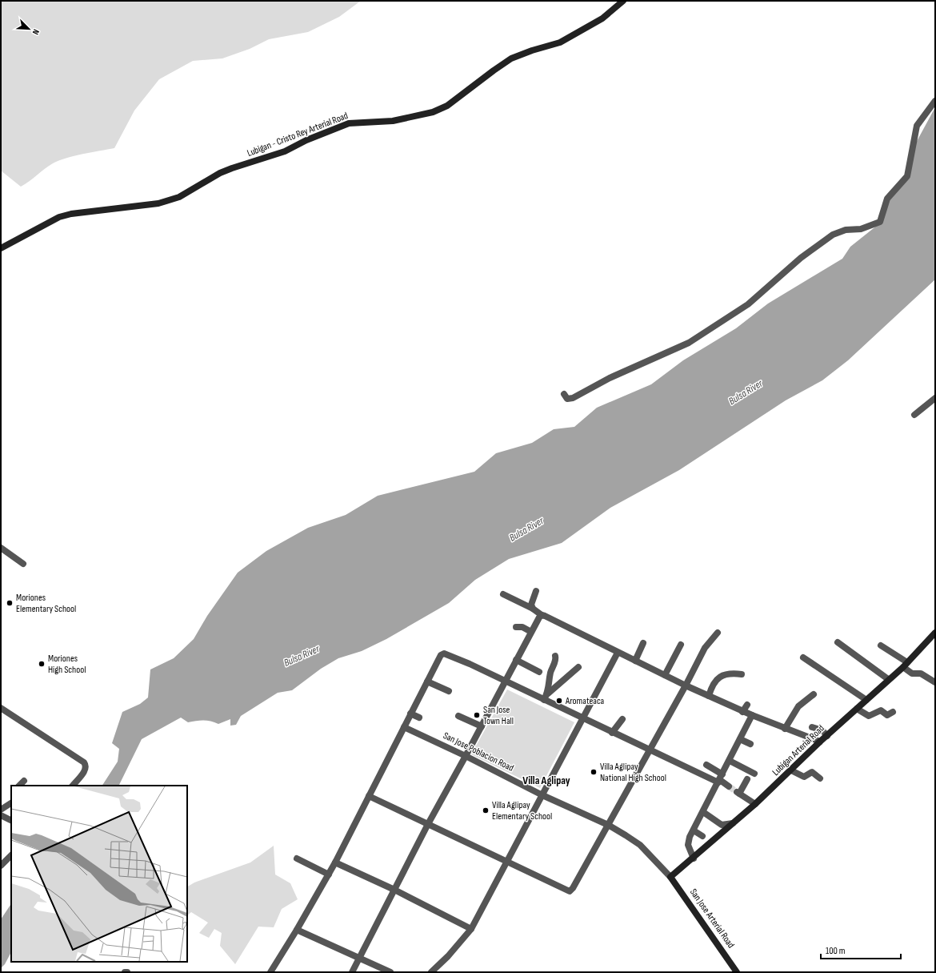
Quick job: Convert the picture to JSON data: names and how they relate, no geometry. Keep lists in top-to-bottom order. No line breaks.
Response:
{"streets":{"main road":["Lubigan - Cristo Rey Arterial Road","Lubigan Arterial Road","San Jose Arterial Road"],"street":["San Jose Poblacion Road"]},"crossings":[["Lubigan Arterial Road","San Jose Poblacion Road"],["Lubigan Arterial Road","San Jose Arterial Road"],["San Jose Poblacion Road","San Jose Arterial Road"]],"districts":["Villa Aglipay"],"water":["Bulsa River"],"places":["Moriones Elementary School","Moriones High School","Aromateaca","San Jose Town Hall","Villa Aglipay National High School","Villa Aglipay Elementary School"],"scale_bar":"100 m","north":"bottom right"}
